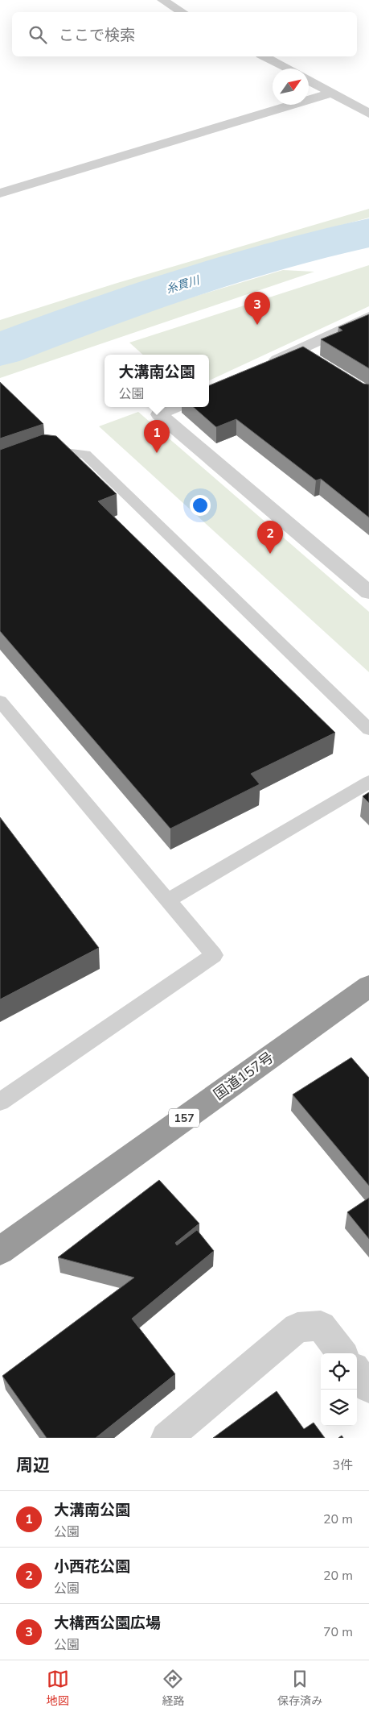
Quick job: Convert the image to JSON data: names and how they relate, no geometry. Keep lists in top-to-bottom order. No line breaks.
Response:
{"streets":{"highway":["国道157号","157"]},"water":["糸貫川"],"north":"top right","page":{"search":"ここで検索","pins":["3","1","2"],"popup":["大溝南公園","公園"],"heading":["周辺","3件"],"list":[{"mark":"1","name":"大溝南公園","note":"公園","value":"20 m"},{"mark":"2","name":"小西花公園","note":"公園","value":"20 m"},{"mark":"3","name":"大構西公園広場","note":"公園","value":"70 m"}],"nav":["地図","経路","保存済み"]}}
